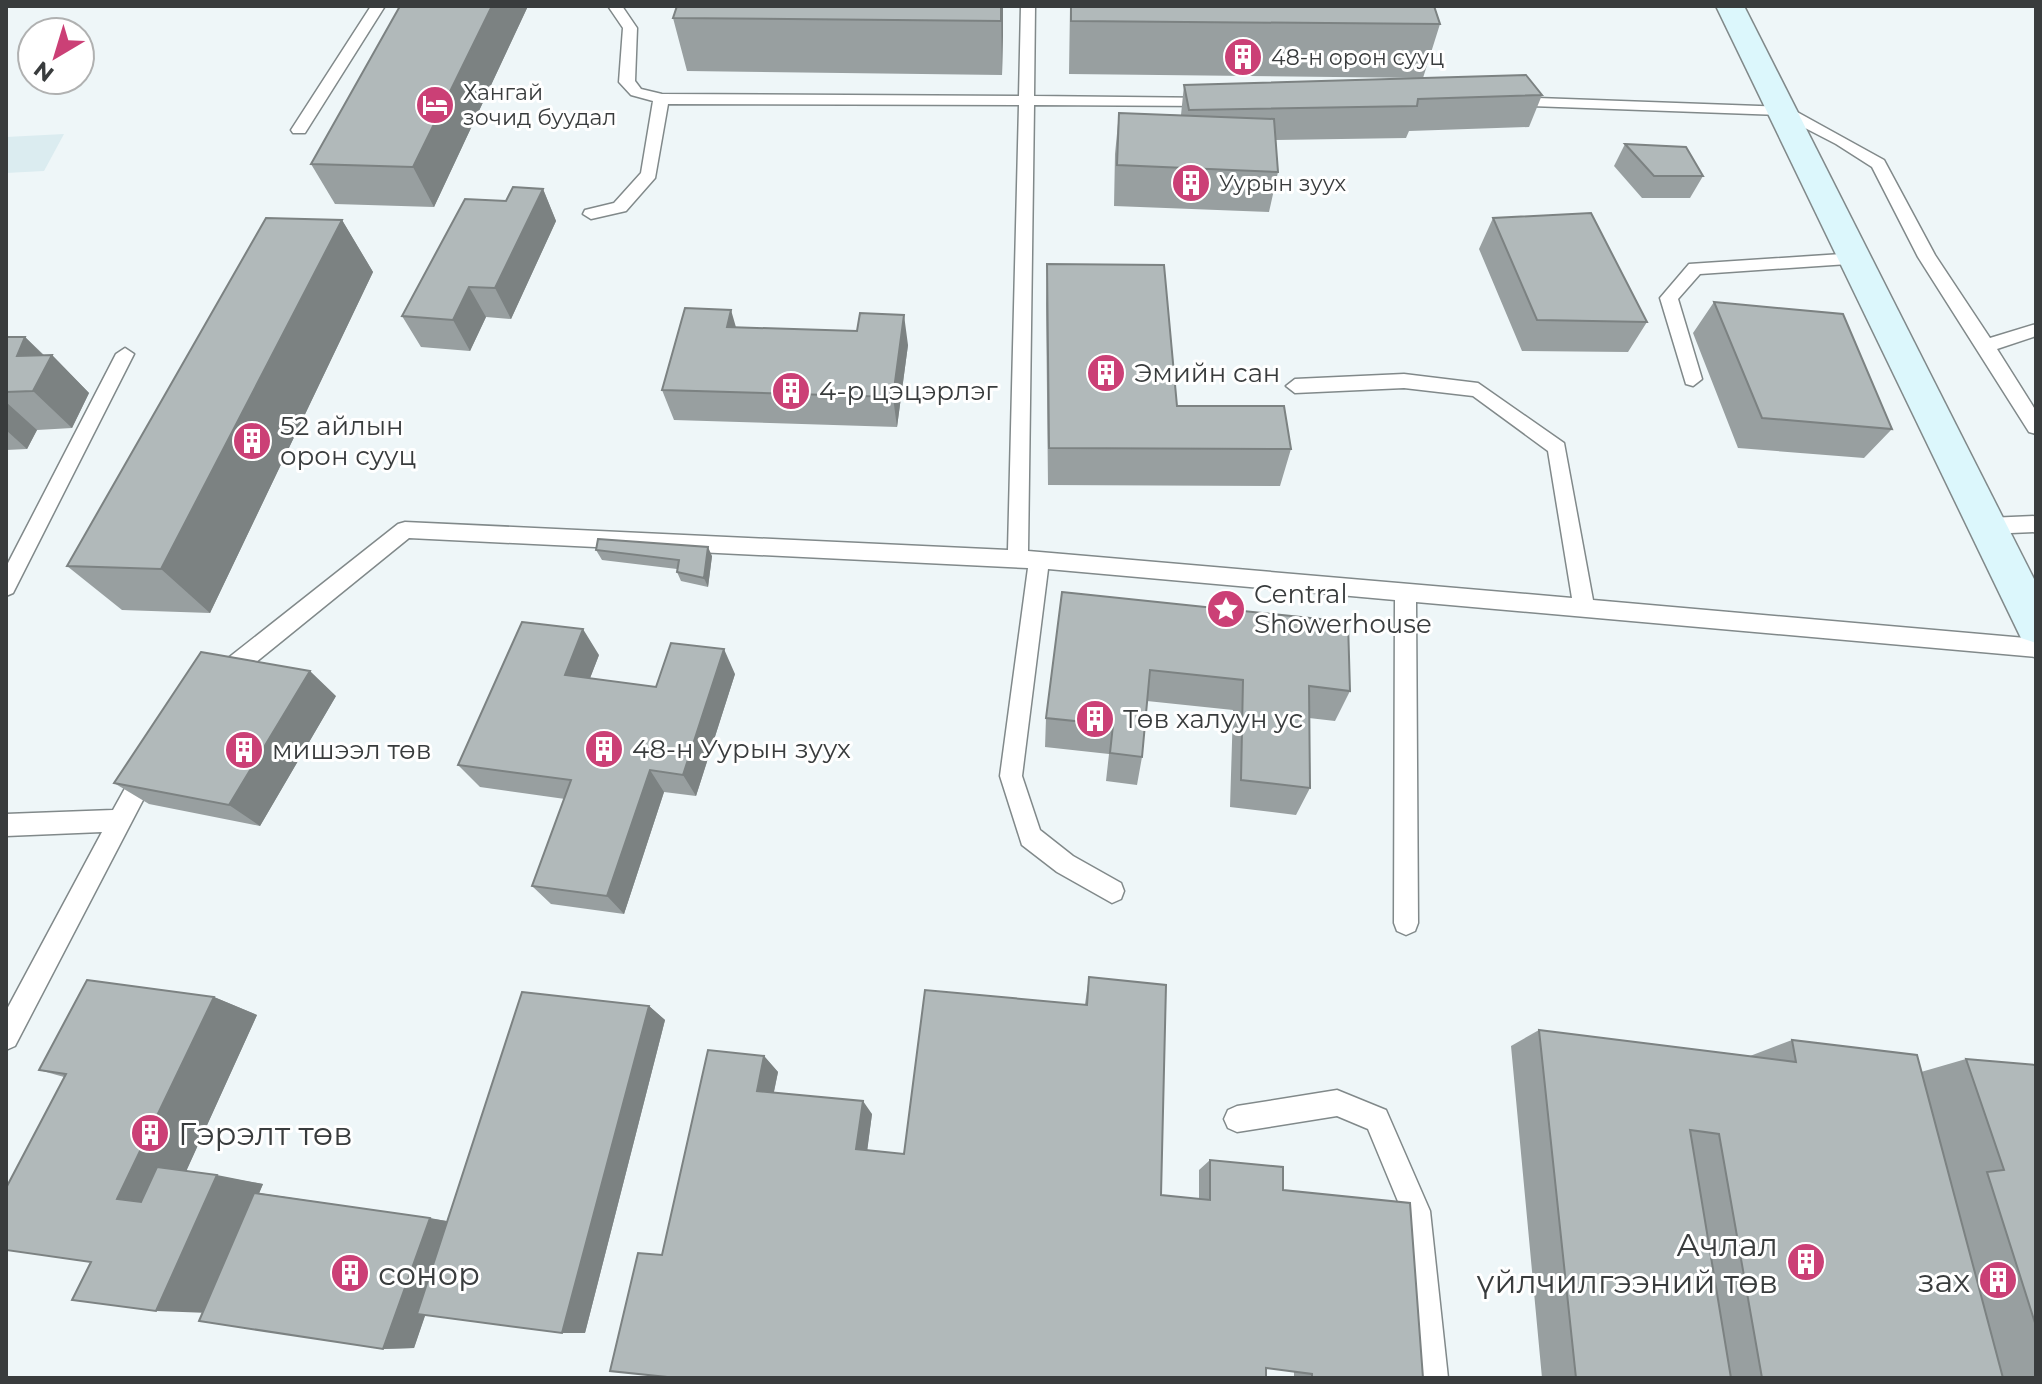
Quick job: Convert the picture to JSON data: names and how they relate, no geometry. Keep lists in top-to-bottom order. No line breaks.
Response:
{"places":{"building":["48-н орон сууц","Уурын зуух","Эмийн сан","4-р цэцэрлэг","52 айлын орон сууц","Төв халуун ус","48-н Уурын зуух","мишээл төв","Гэрэлт төв","Ачлал үйлчилгээний төв","сонор","зах"],"hotel":["Хангай зочид буудал"],"place":["Central Showerhouse"]},"north":"bottom left"}
